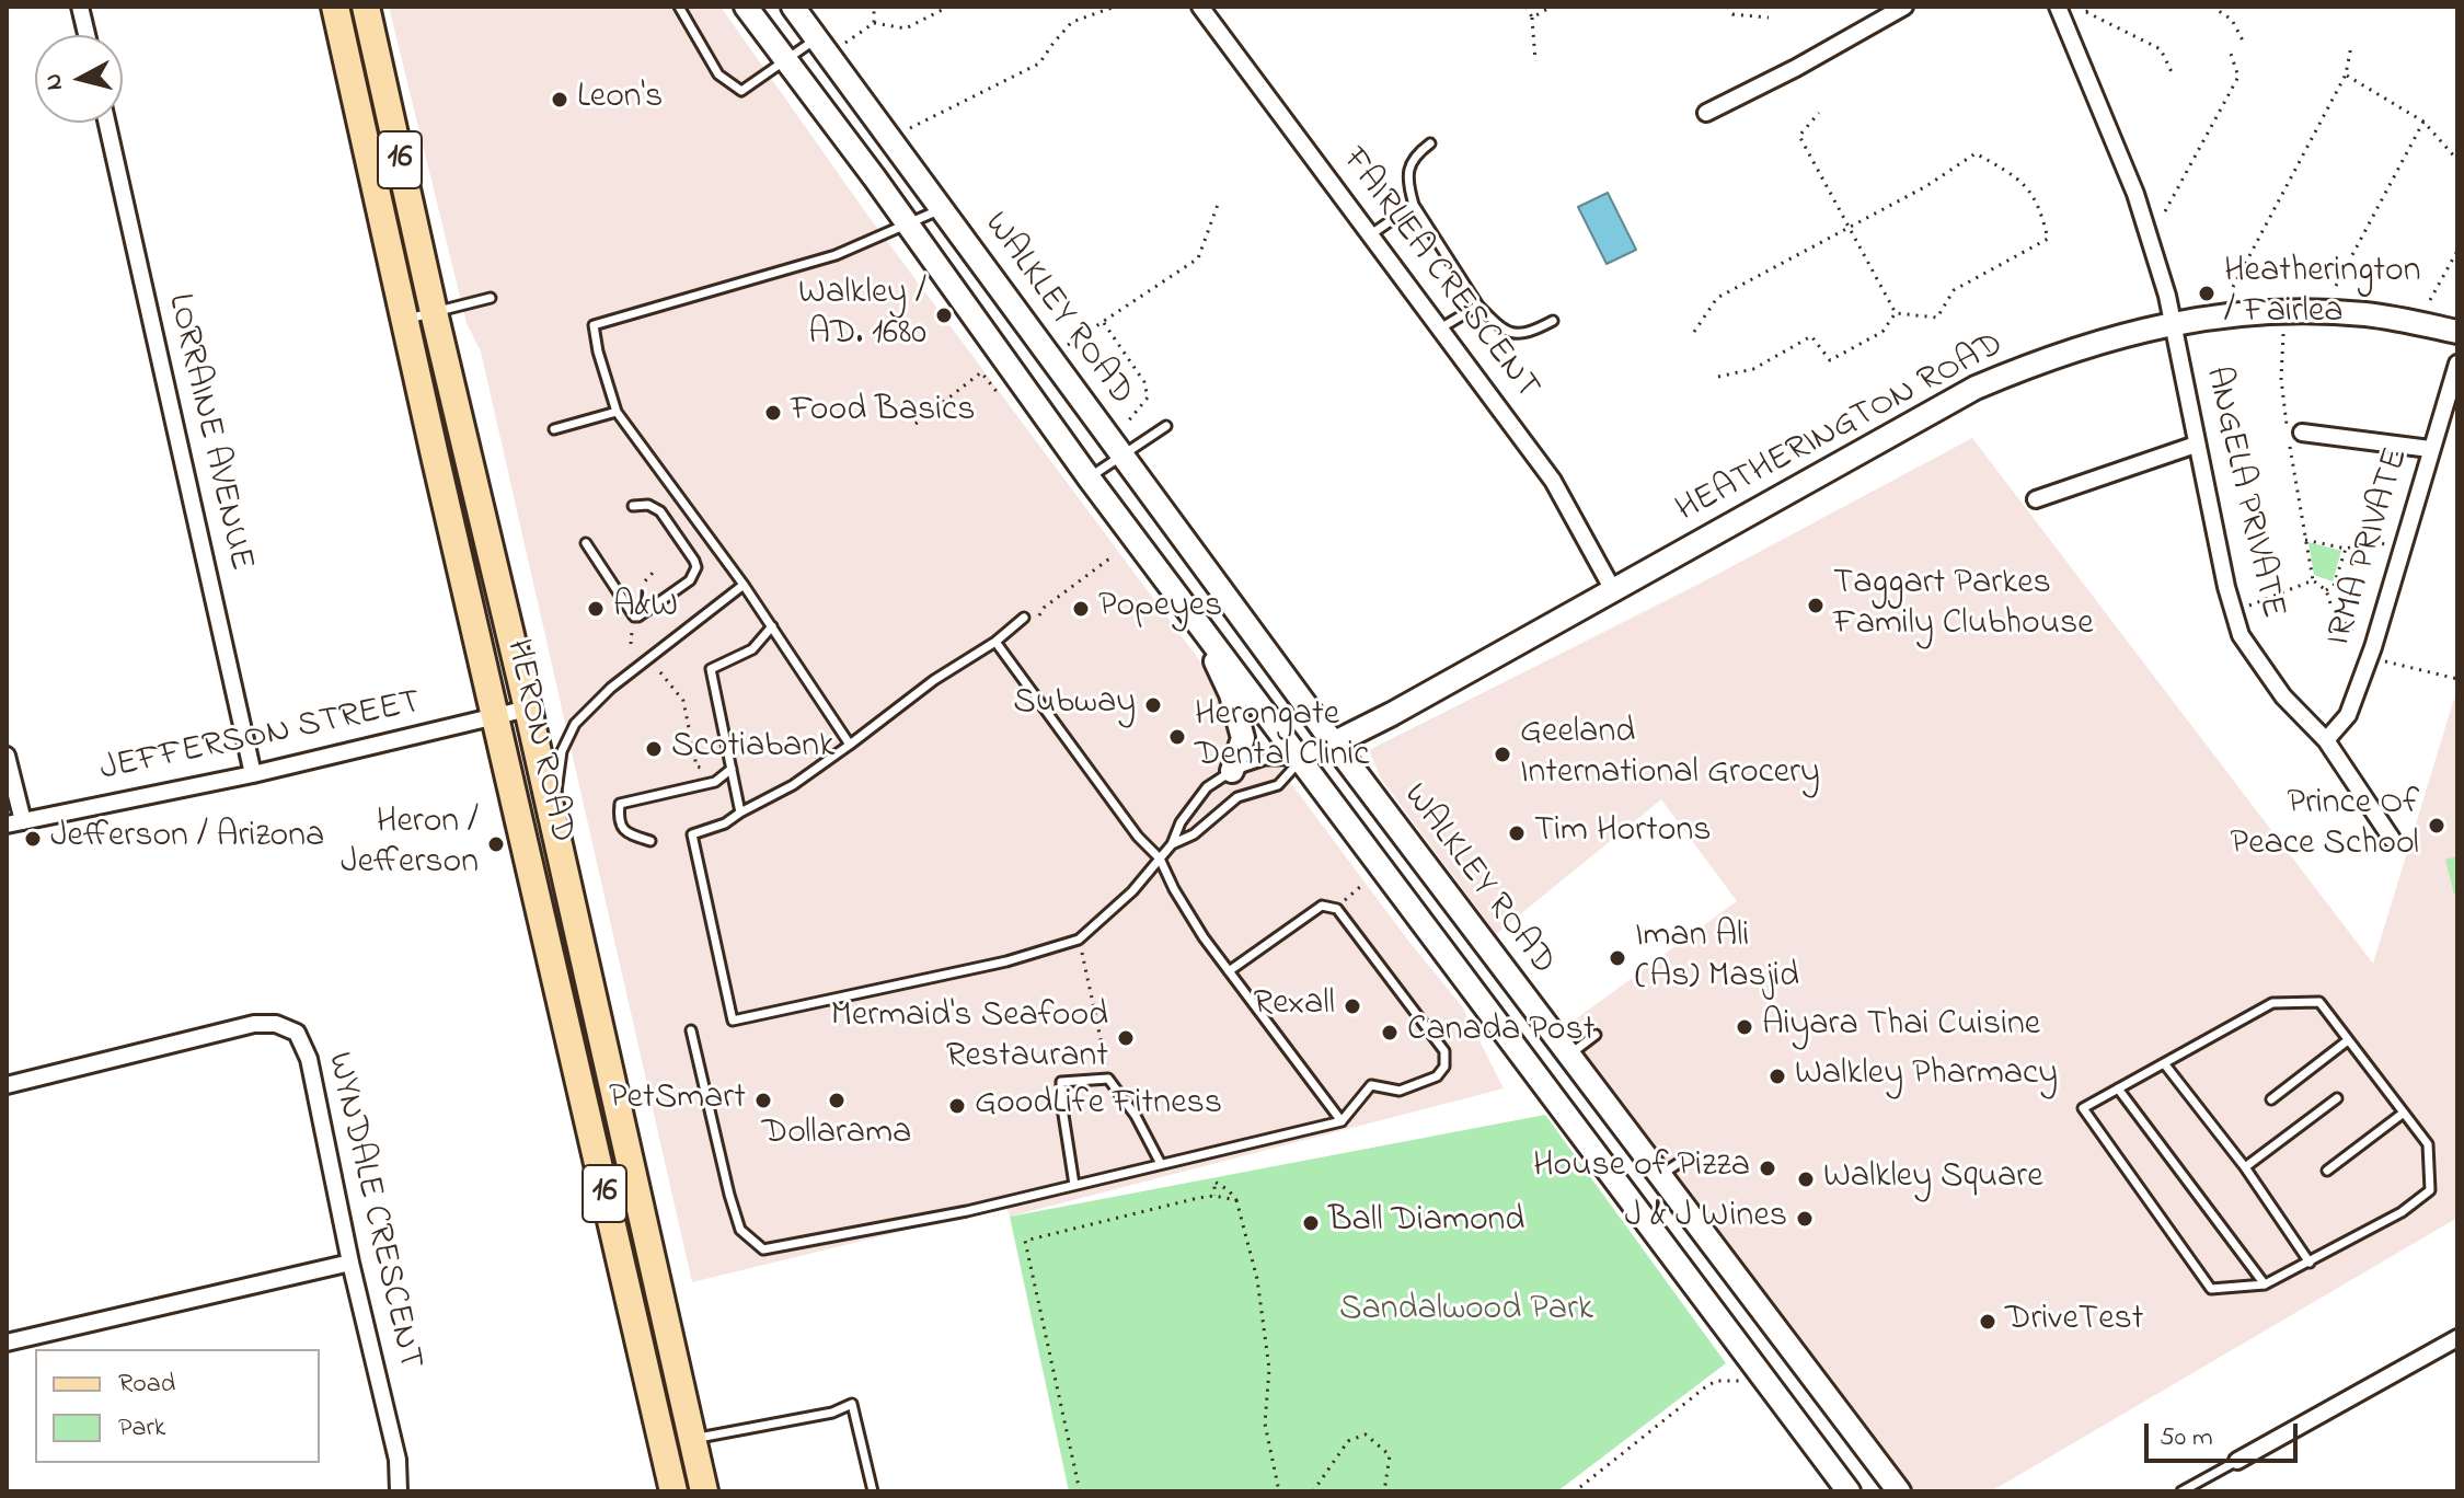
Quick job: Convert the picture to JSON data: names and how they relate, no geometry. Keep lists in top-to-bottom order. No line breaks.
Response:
{"streets":{"main road":["16","WALKLEY ROAD","HEATHERINGTON ROAD","HERON ROAD"],"street":["FAIRLEA CRESCENT","LORRAINE AVENUE","ANGELA PRIVATE","IRMA PRIVATE","JEFFERSON STREET","WYNDALE CRESCENT"]},"crossings":[["FAIRLEA CRESCENT","HEATHERINGTON ROAD"],["WALKLEY ROAD","HEATHERINGTON ROAD"],["HEATHERINGTON ROAD","ANGELA PRIVATE"],["LORRAINE AVENUE","JEFFERSON STREET"],["ANGELA PRIVATE","IRMA PRIVATE"],["JEFFERSON STREET","HERON ROAD"]],"parks":["Sandalwood Park"],"places":["Leon's","Heatherington / Fairlea","Walkley / AD. 1680","Food Basics","Taggart Parkes Family Clubhouse","A&W","Popeyes","Subway","Herongate Dental Clinic","Scotiabank","Geeland International Grocery","Prince Of Peace School","Tim Hortons","Jefferson / Arizona","Heron / Jefferson","Iman Ali (As) Masjid","Rexall","Aiyara Thai Cuisine","Canada Post","Mermaid's Seafood Restaurant","Walkley Pharmacy","PetSmart","Dollarama","GoodLife Fitness","House of Pizza","Walkley Square","J & J Wines","Ball Diamond","DriveTest"],"legend":["Road","Park"],"scale_bar":"50 m","north":"left"}
